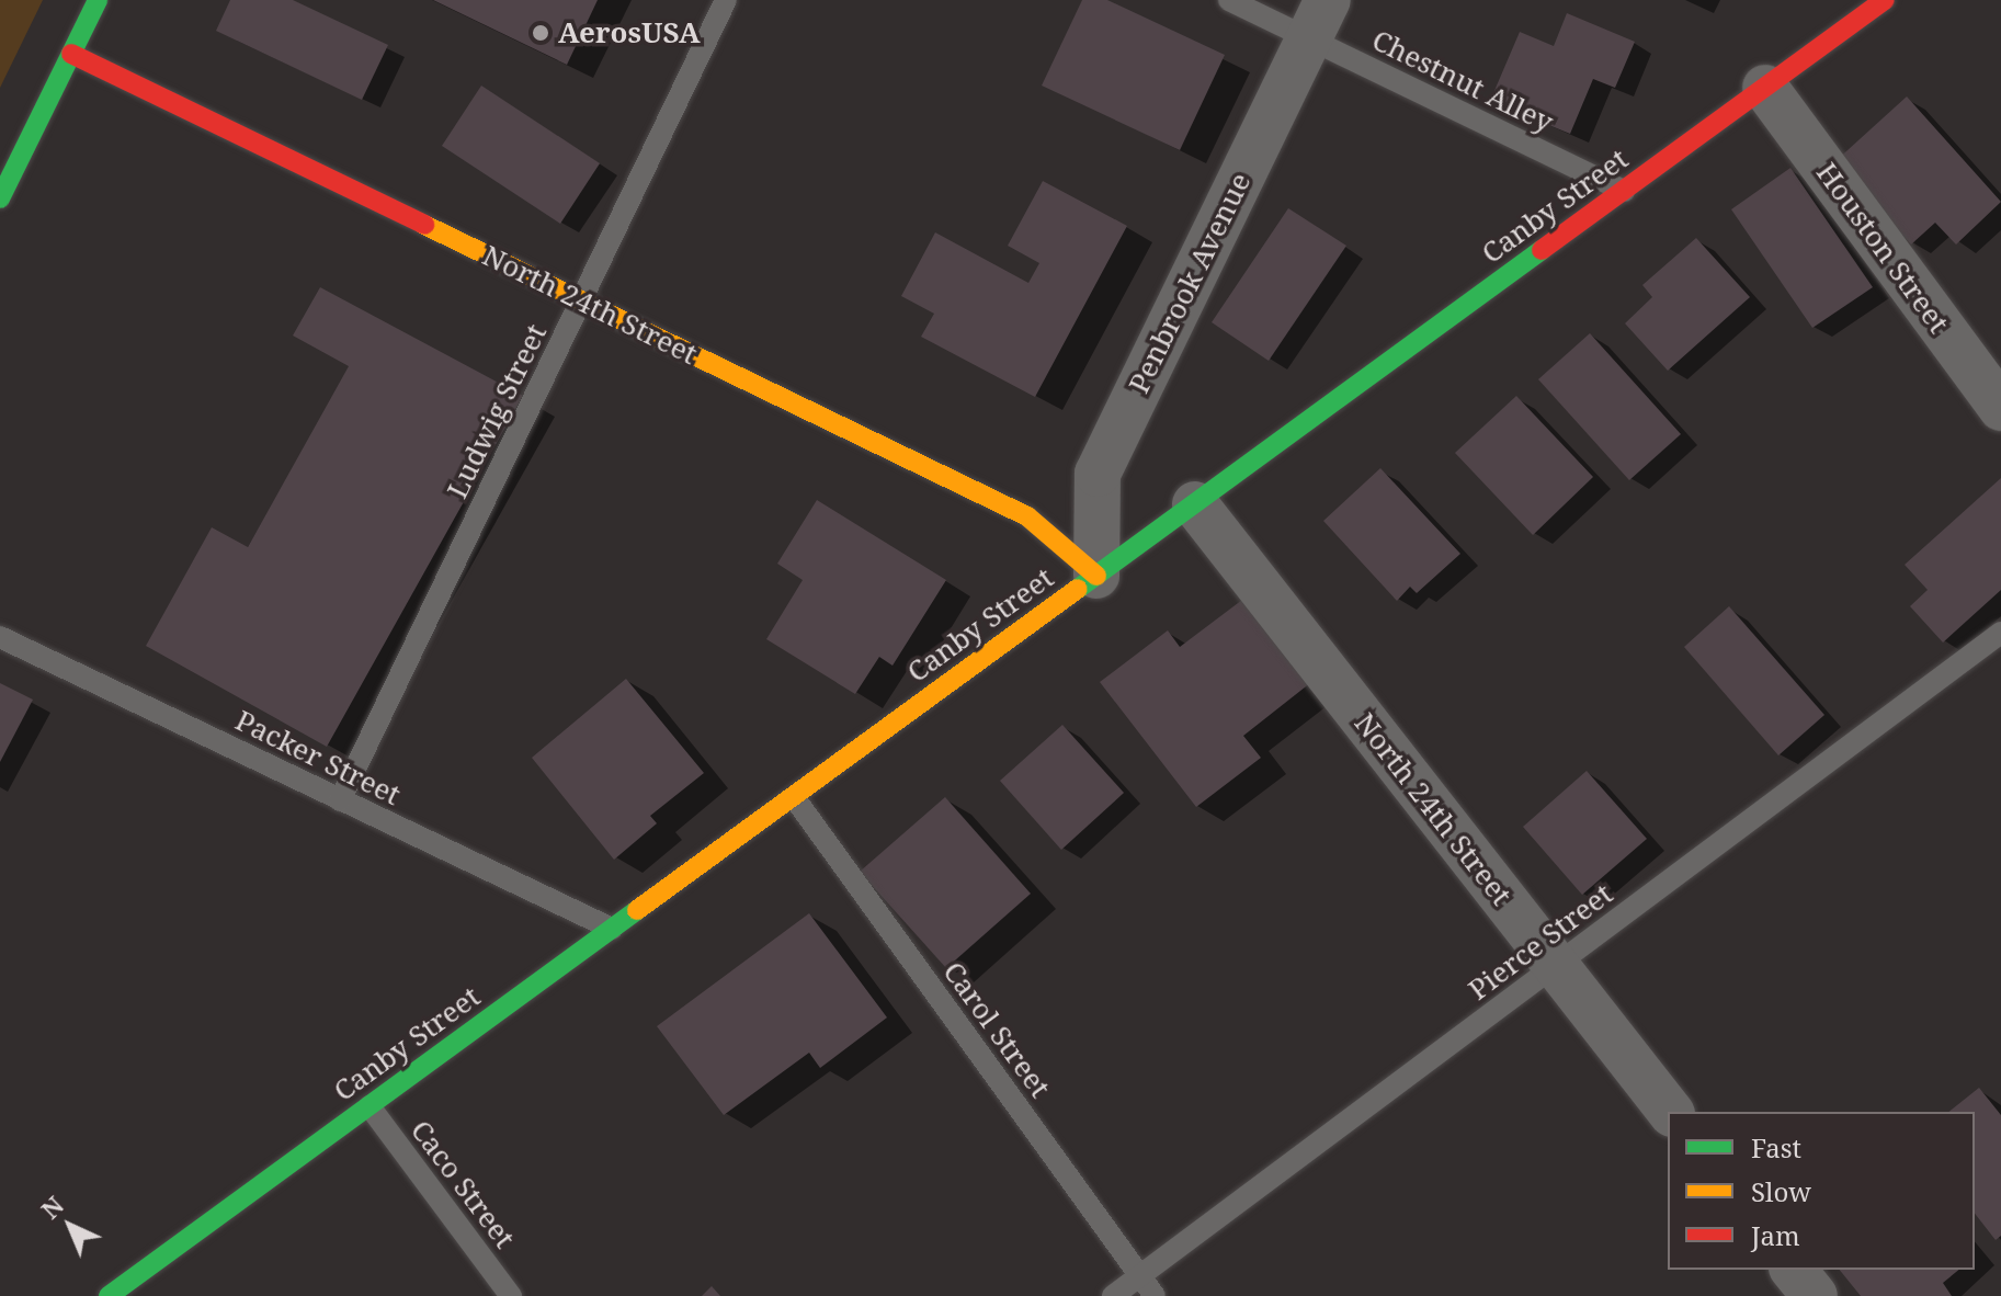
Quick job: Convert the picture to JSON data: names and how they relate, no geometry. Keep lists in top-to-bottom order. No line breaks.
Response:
{"streets":{"main road":["Canby Street","North 24th Street"],"street":["Houston Street","Penbrook Avenue"],"lane":["Chestnut Alley","Ludwig Street","Packer Street","Pierce Street","Carol Street","Caco Street"]},"crossings":[["Chestnut Alley","Canby Street"],["Chestnut Alley","Penbrook Avenue"],["Canby Street","Houston Street"],["Canby Street","Penbrook Avenue"],["Canby Street","North 24th Street"],["Canby Street","Packer Street"],["Canby Street","Carol Street"],["Canby Street","Caco Street"],["Penbrook Avenue","North 24th Street"],["North 24th Street","Ludwig Street"],["North 24th Street","Pierce Street"],["Ludwig Street","Packer Street"],["Pierce Street","Carol Street"]],"places":["AerosUSA"],"legend":["Fast","Slow","Jam"],"north":"top left"}
